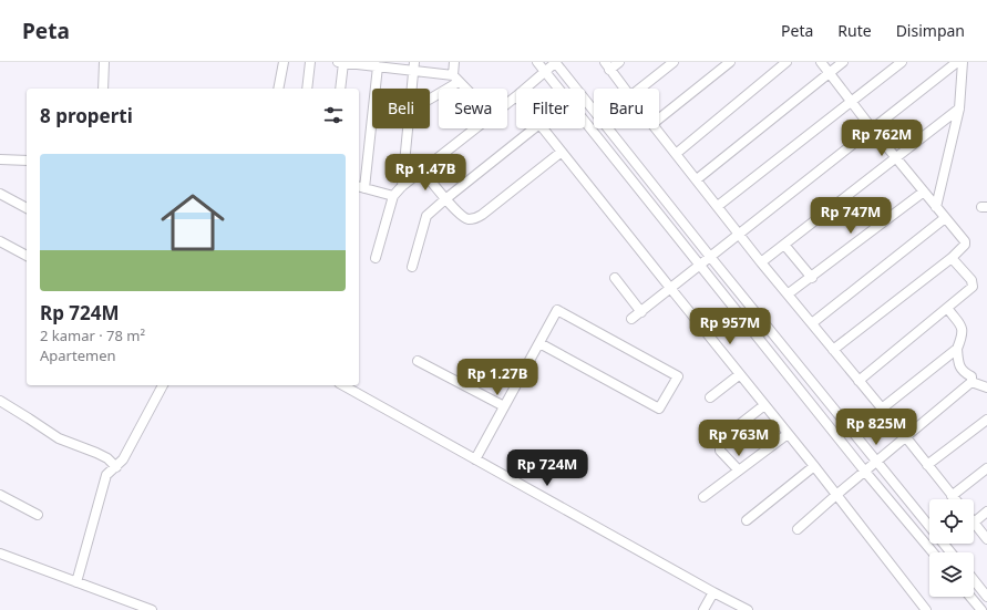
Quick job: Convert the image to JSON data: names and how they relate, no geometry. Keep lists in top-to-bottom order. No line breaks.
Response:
{"page":{"header":"Peta","nav":["Peta","Rute","Disimpan"],"chip":["Beli","Sewa","Filter","Baru"],"heading":"8 properti","price":["Rp 762M","Rp 1.47B","Rp 747M","Rp 957M","Rp 1.27B","Rp 825M","Rp 763M","Rp 724M"],"list":[{"name":"Rp 724M","note":"2 kamar · 78 m² · Apartemen"}]}}
